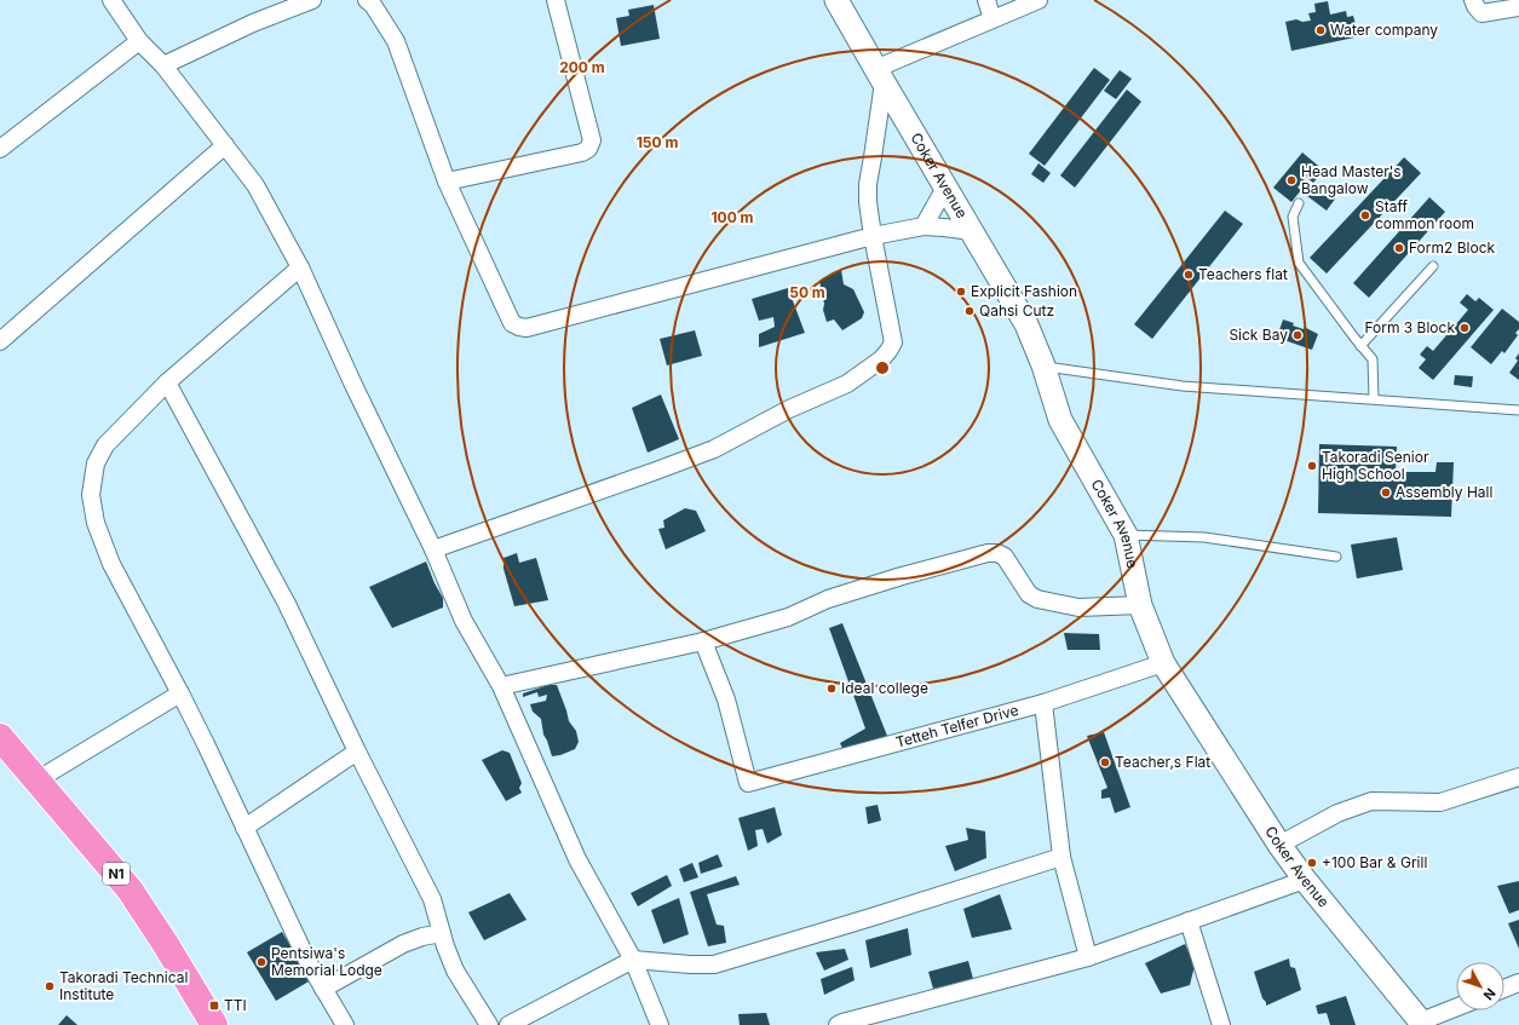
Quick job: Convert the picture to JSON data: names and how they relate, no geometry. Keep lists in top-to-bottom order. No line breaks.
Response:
{"streets":{"highway":["N1"],"street":["Coker Avenue","Tetteh Telfer Drive"]},"crossings":[["Coker Avenue","Tetteh Telfer Drive"]],"places":{"other":["Water company","Head Master's Bangalow","Staff common room","Form2 Block","Teachers flat","Explicit Fashion","Qahsi Cutz","Form 3 Block","Sick Bay","Takoradi Senior High School","Assembly Hall","Ideal college","Teacher,s Flat","+100 Bar & Grill","Pentsiwa's Memorial Lodge","Takoradi Technical Institute"],"transit":["TTI"]},"north":"bottom right","rings":["200 m","150 m","100 m","50 m"]}
